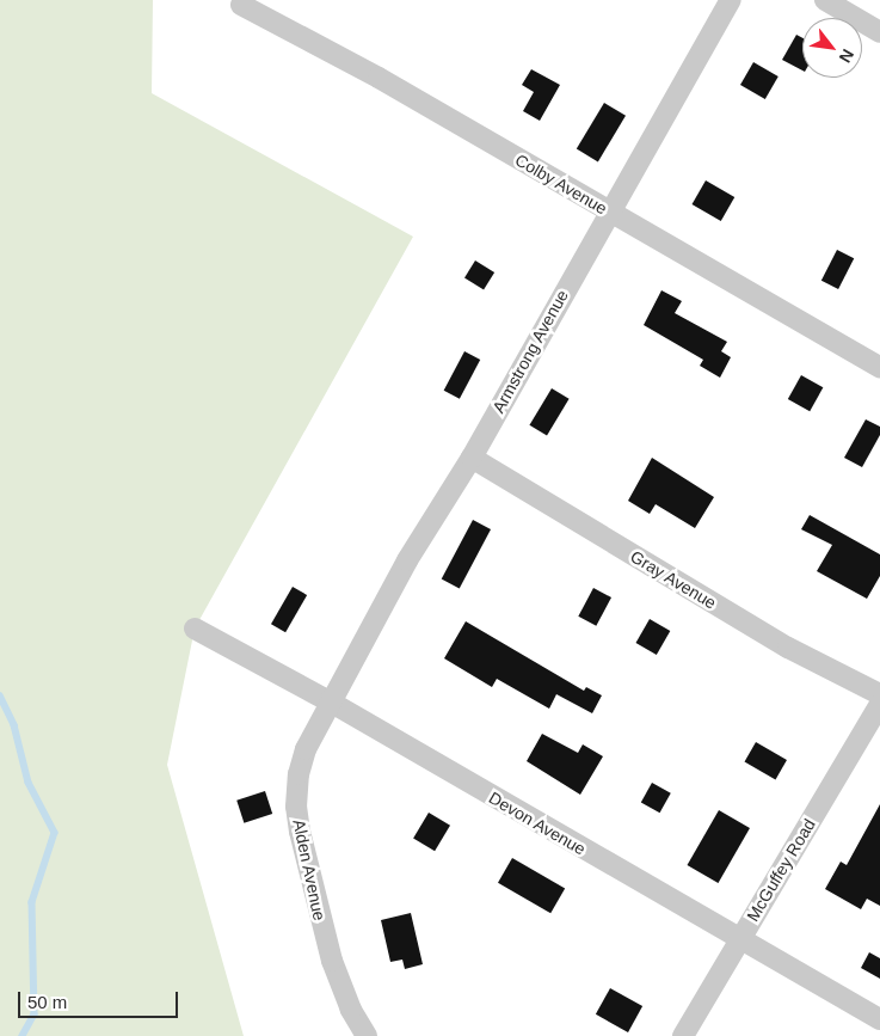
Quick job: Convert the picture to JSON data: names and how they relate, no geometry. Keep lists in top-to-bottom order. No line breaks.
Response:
{"streets":{"street":["Colby Avenue","Armstrong Avenue","Gray Avenue","Devon Avenue","Alden Avenue","McGuffey Road"]},"crossings":[["Colby Avenue","Armstrong Avenue"],["Armstrong Avenue","Gray Avenue"],["Armstrong Avenue","Devon Avenue"],["Armstrong Avenue","Alden Avenue"],["Devon Avenue","Alden Avenue"],["Devon Avenue","McGuffey Road"]],"scale_bar":"50 m","north":"bottom right"}
